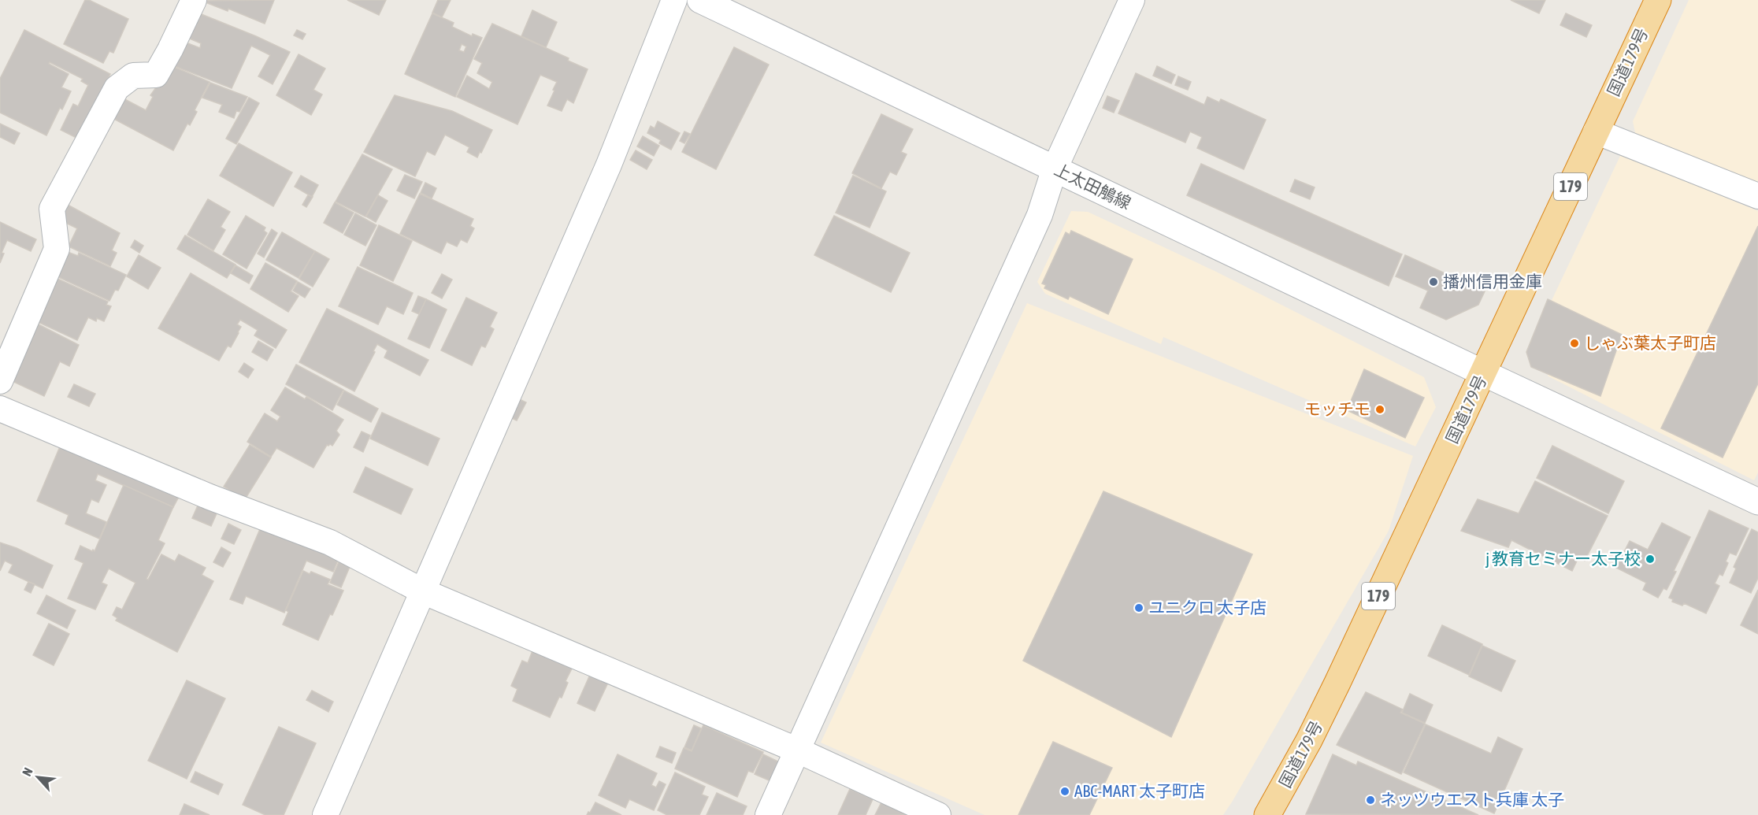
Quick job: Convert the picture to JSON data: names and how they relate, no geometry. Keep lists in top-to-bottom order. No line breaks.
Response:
{"streets":{"highway":["国道179号","179"],"main road":["上太田鵤線"]},"crossings":[["国道179号","上太田鵤線"]],"places":["播州信用金庫","しゃぶ葉太子町店","モッチモ","j 教育セミナー太子校","ユニクロ 太子店","ABC-MART 太子町店","ネッツウエスト兵庫 太子"],"north":"top left"}
